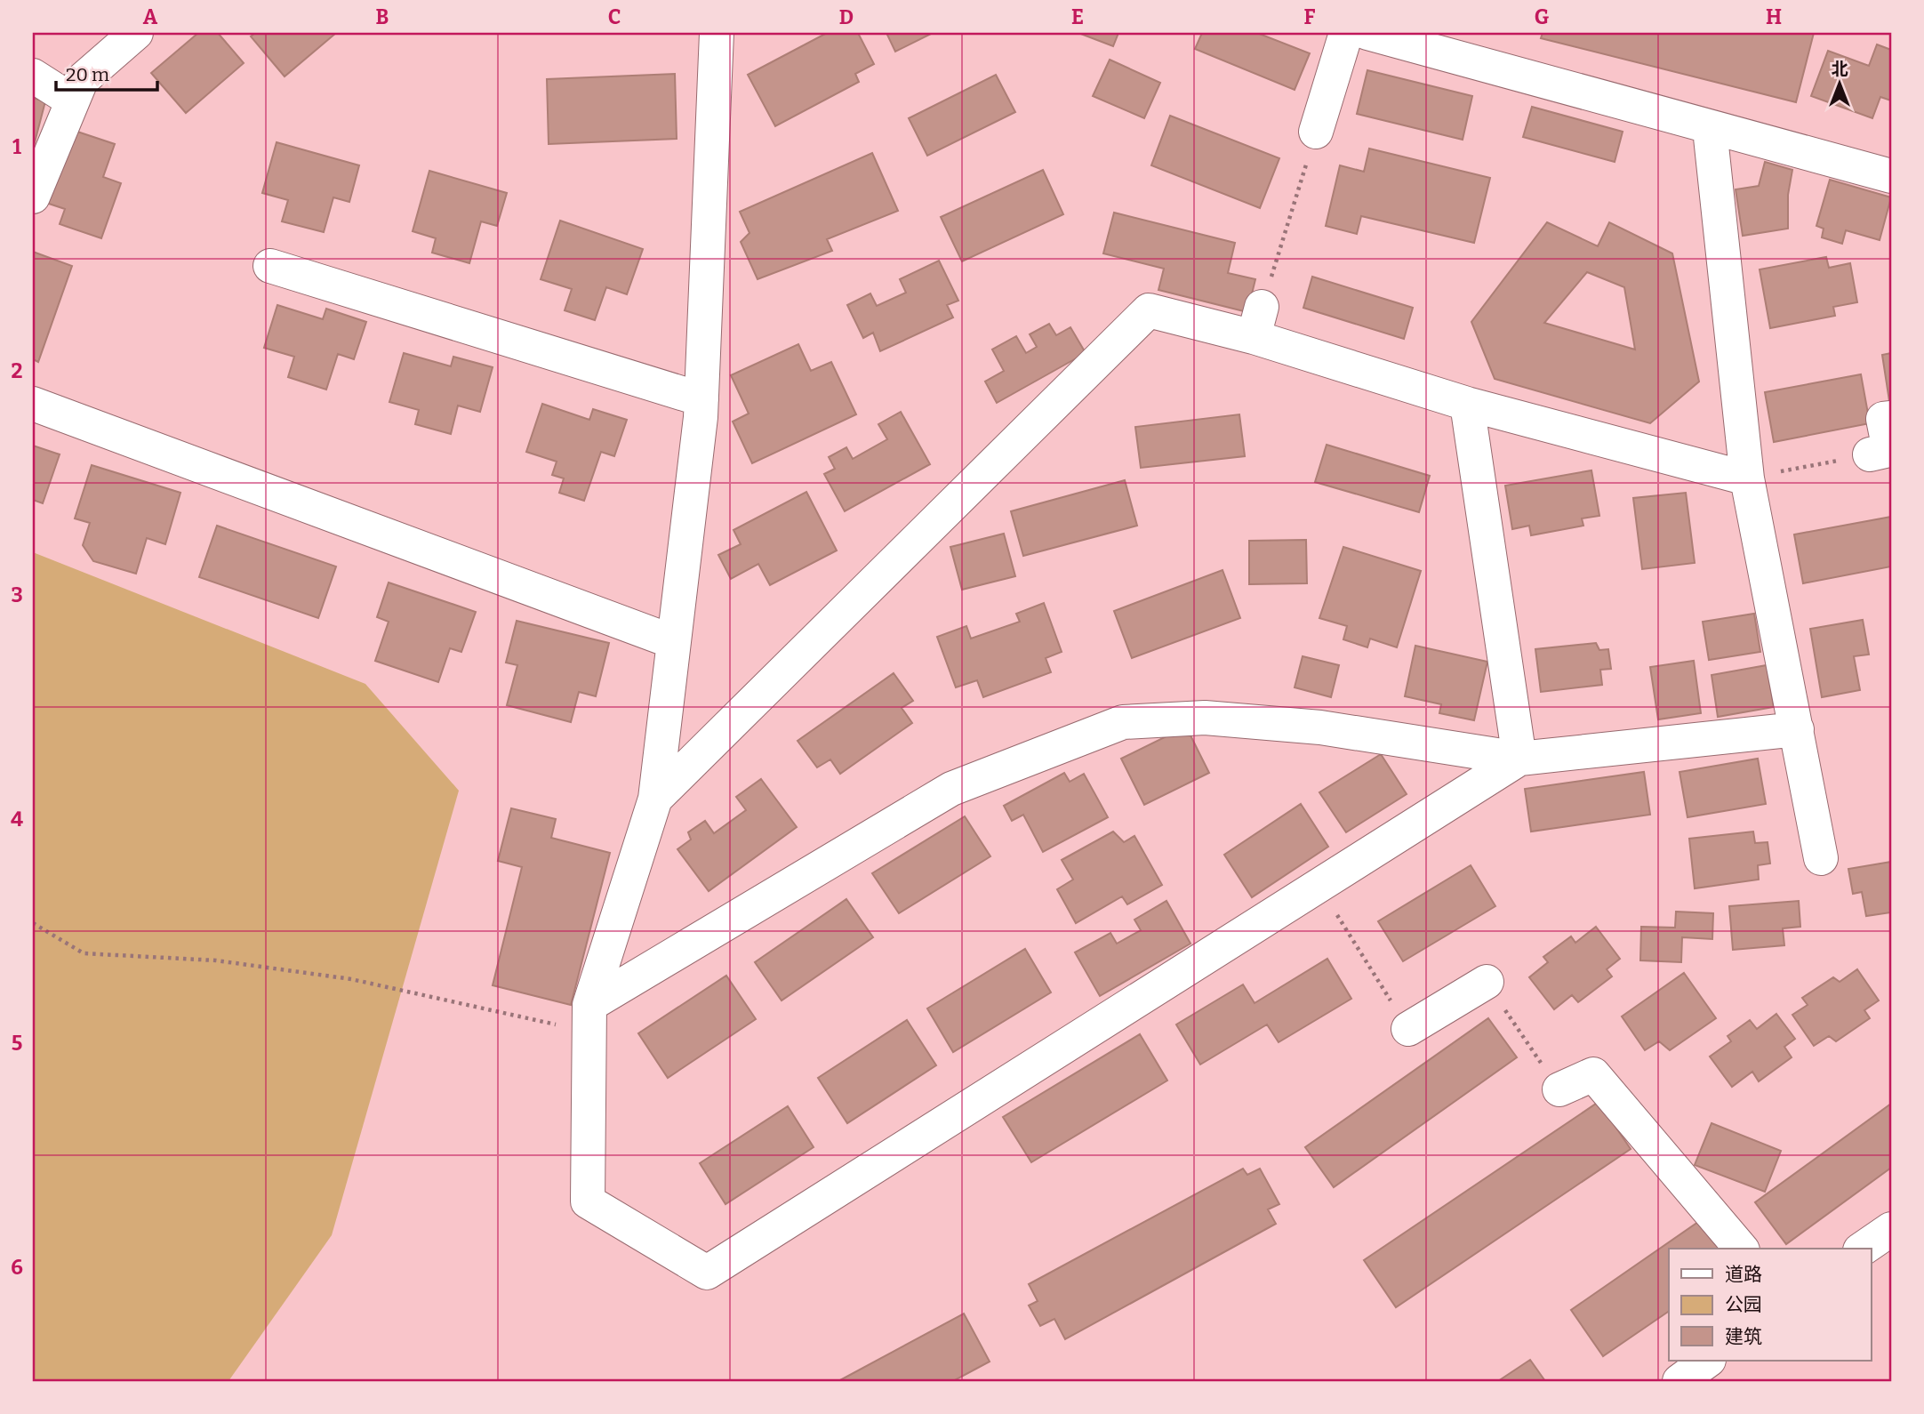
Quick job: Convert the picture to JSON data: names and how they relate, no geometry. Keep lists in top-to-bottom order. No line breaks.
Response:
{"legend":["道路","公园","建筑"],"scale_bar":"20 m","north":"top","grid":{"columns":["A","B","C","D","E","F","G","H"],"rows":["1","2","3","4","5","6"]}}
